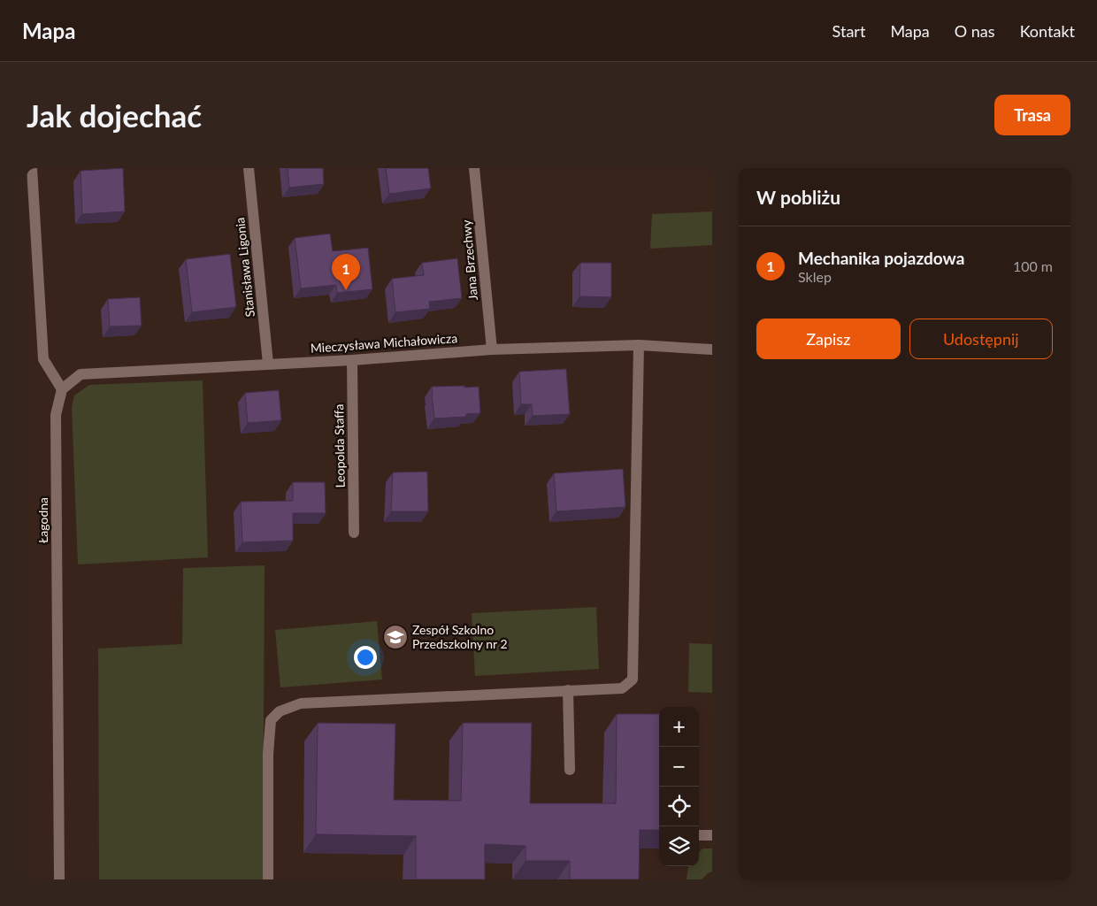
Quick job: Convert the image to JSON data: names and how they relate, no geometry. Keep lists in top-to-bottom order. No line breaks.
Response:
{"streets":{"street":["Jana Brzechwy","Stanisława Ligonia","Mieczysława Michałowicza","Leopolda Staffa","Łagodna"]},"crossings":[["Jana Brzechwy","Mieczysława Michałowicza"],["Stanisława Ligonia","Mieczysława Michałowicza"],["Mieczysława Michałowicza","Leopolda Staffa"],["Mieczysława Michałowicza","Łagodna"]],"places":{"school or university":["Zespół Szkolno Przedszkolny nr 2"]},"page":{"header":"Mapa","nav":["Start","Mapa","O nas","Kontakt"],"buttons":["Trasa",["Zapisz","Udostępnij"]],"title":"Jak dojechać","heading":"W pobliżu","list":[{"mark":"1","name":"Mechanika pojazdowa","note":"Sklep","value":"100 m"}],"pins":"1","map_buttons":["+","−"]}}
